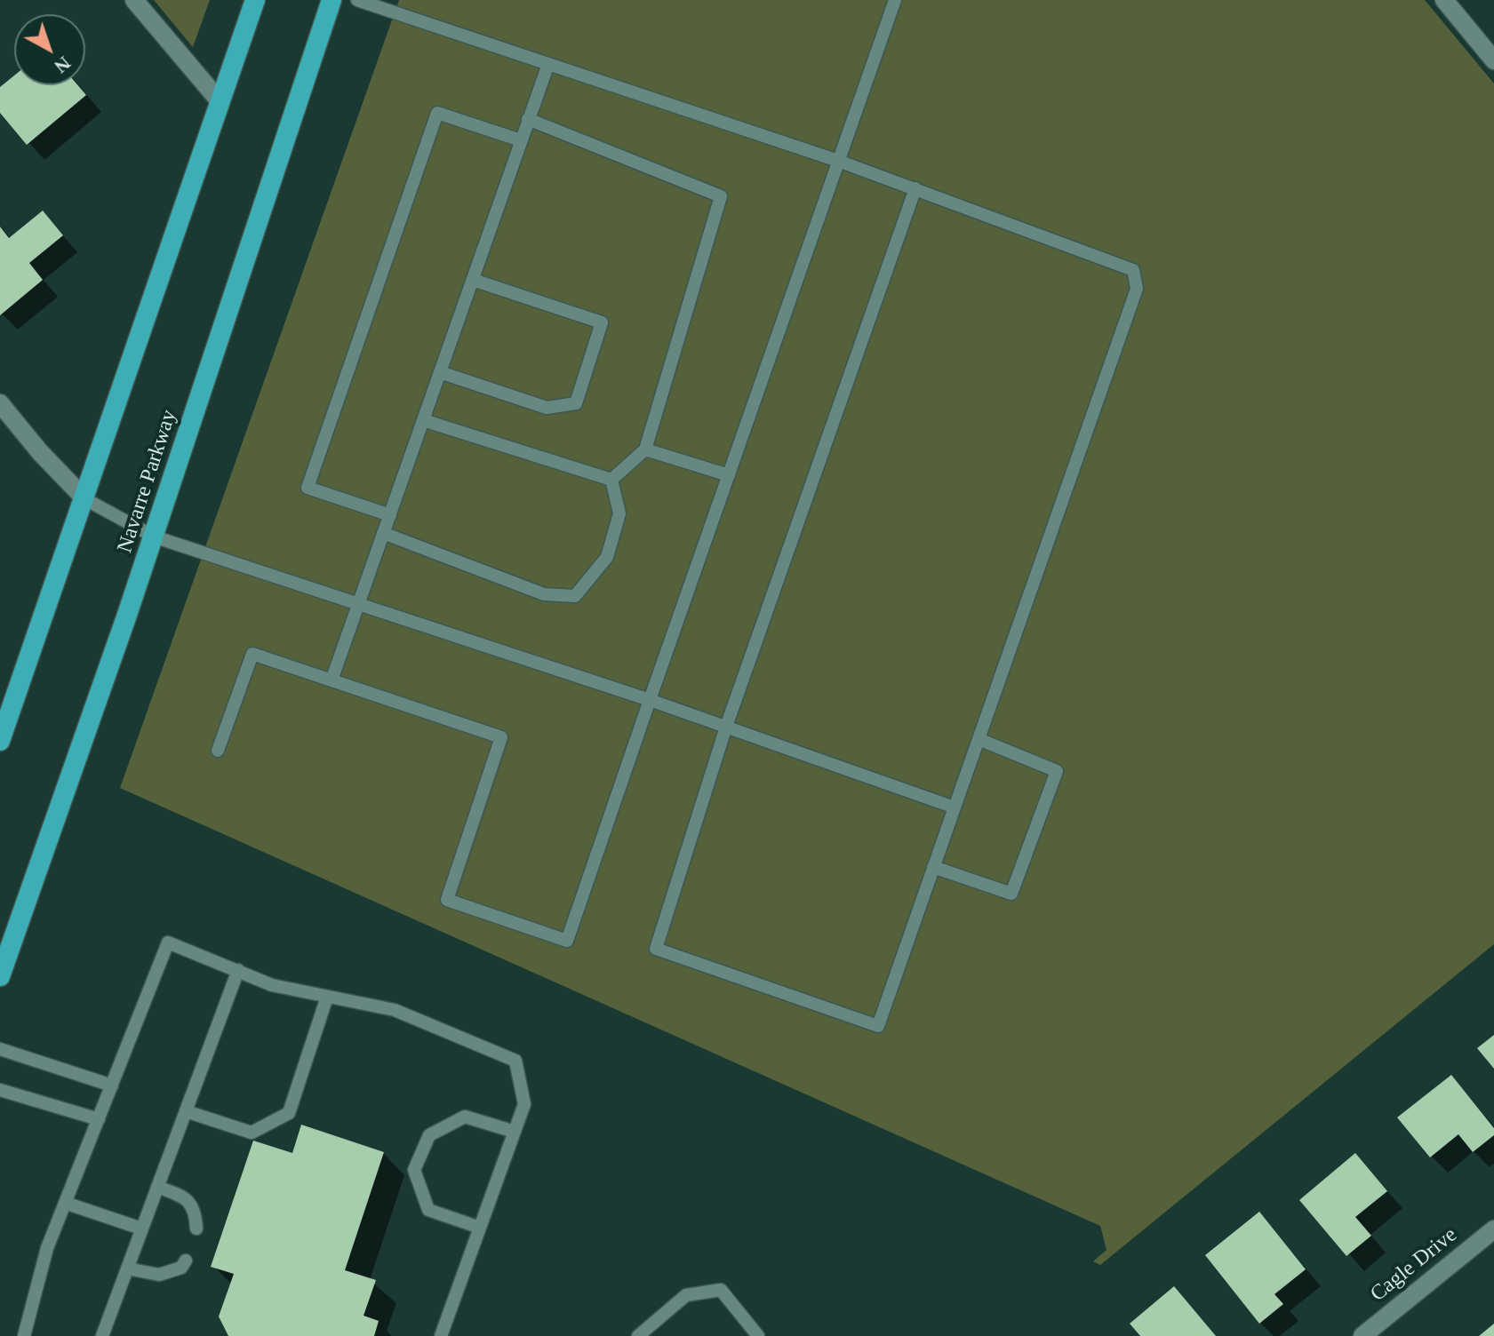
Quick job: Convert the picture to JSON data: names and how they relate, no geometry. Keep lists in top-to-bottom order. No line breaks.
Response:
{"streets":{"highway":["Navarre Parkway"],"street":["Cagle Drive"]},"north":"bottom right"}
